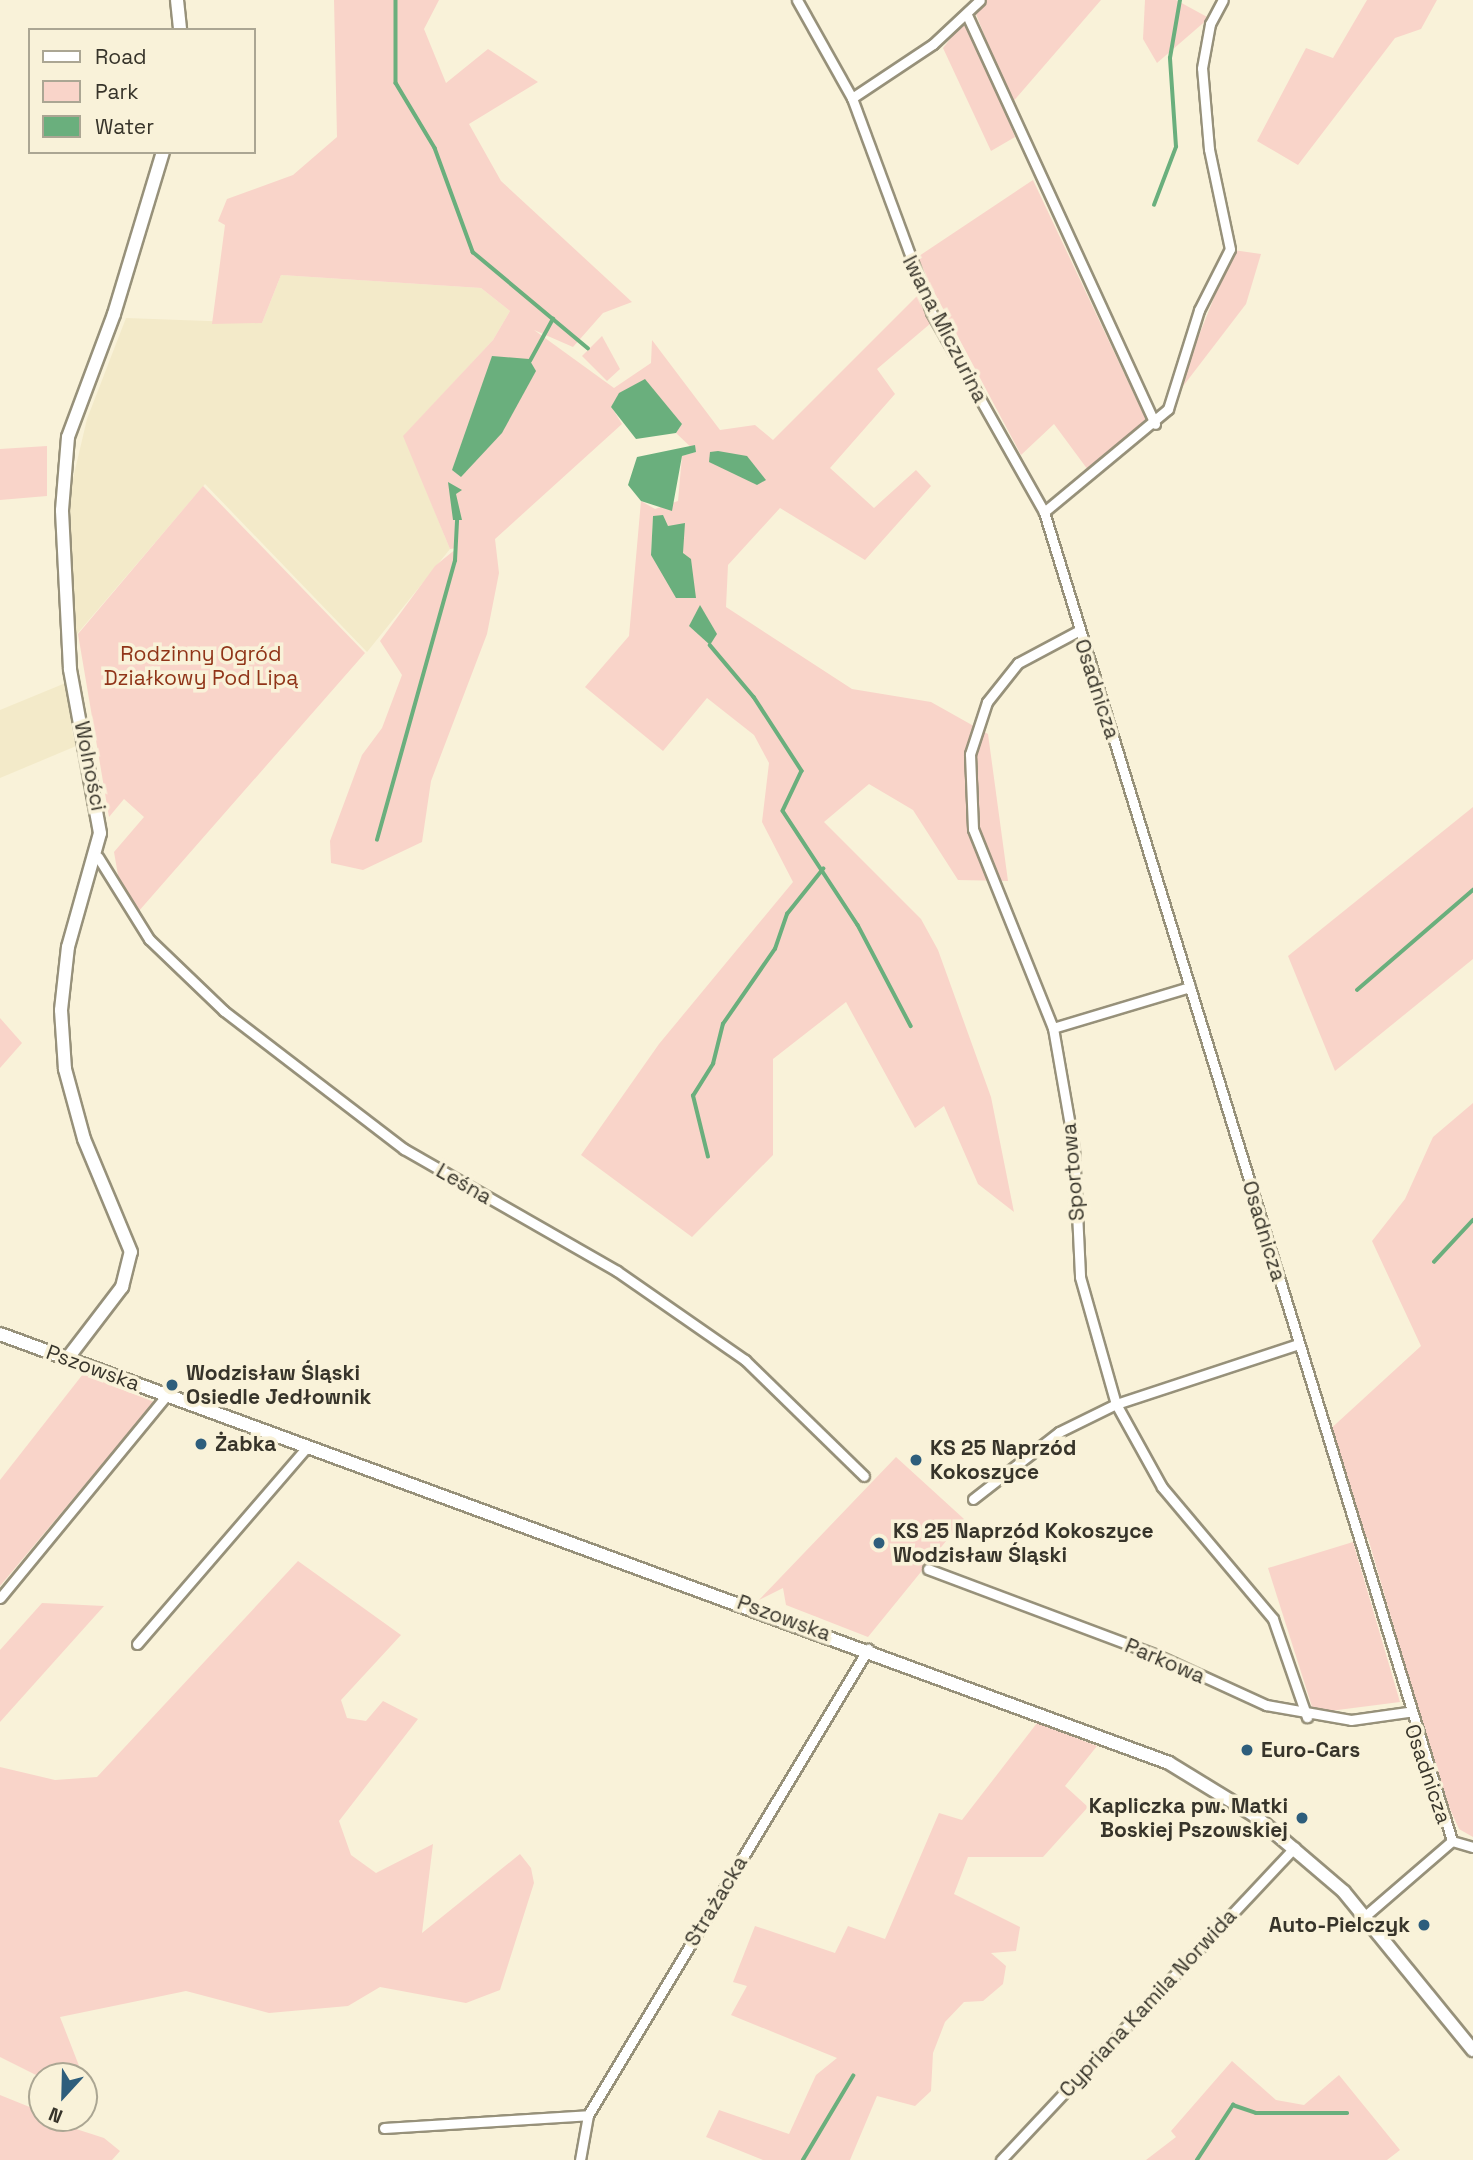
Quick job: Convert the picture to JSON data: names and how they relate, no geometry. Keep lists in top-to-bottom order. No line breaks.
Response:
{"streets":{"main road":["Wolności","Pszowska"],"street":["Iwana Miczurina","Osadnicza","Sportowa","Leśna","Parkowa","Strażacka","Cypriana Kamila Norwida"]},"crossings":[["Iwana Miczurina","Osadnicza"],["Osadnicza","Sportowa"],["Osadnicza","Pszowska"],["Osadnicza","Parkowa"],["Wolności","Leśna"],["Wolności","Pszowska"],["Sportowa","Parkowa"],["Pszowska","Strażacka"],["Pszowska","Cypriana Kamila Norwida"]],"parks":["Rodzinny Ogród Działkowy Pod Lipą"],"places":["Wodzisław Śląski Osiedle Jedłownik","Żabka","KS 25 Naprzód Kokoszyce","KS 25 Naprzód Kokoszyce Wodzisław Śląski","Euro-Cars","Kapliczka pw. Matki Boskiej Pszowskiej","Auto-Pielczyk"],"legend":["Road","Park","Water"],"north":"bottom"}
